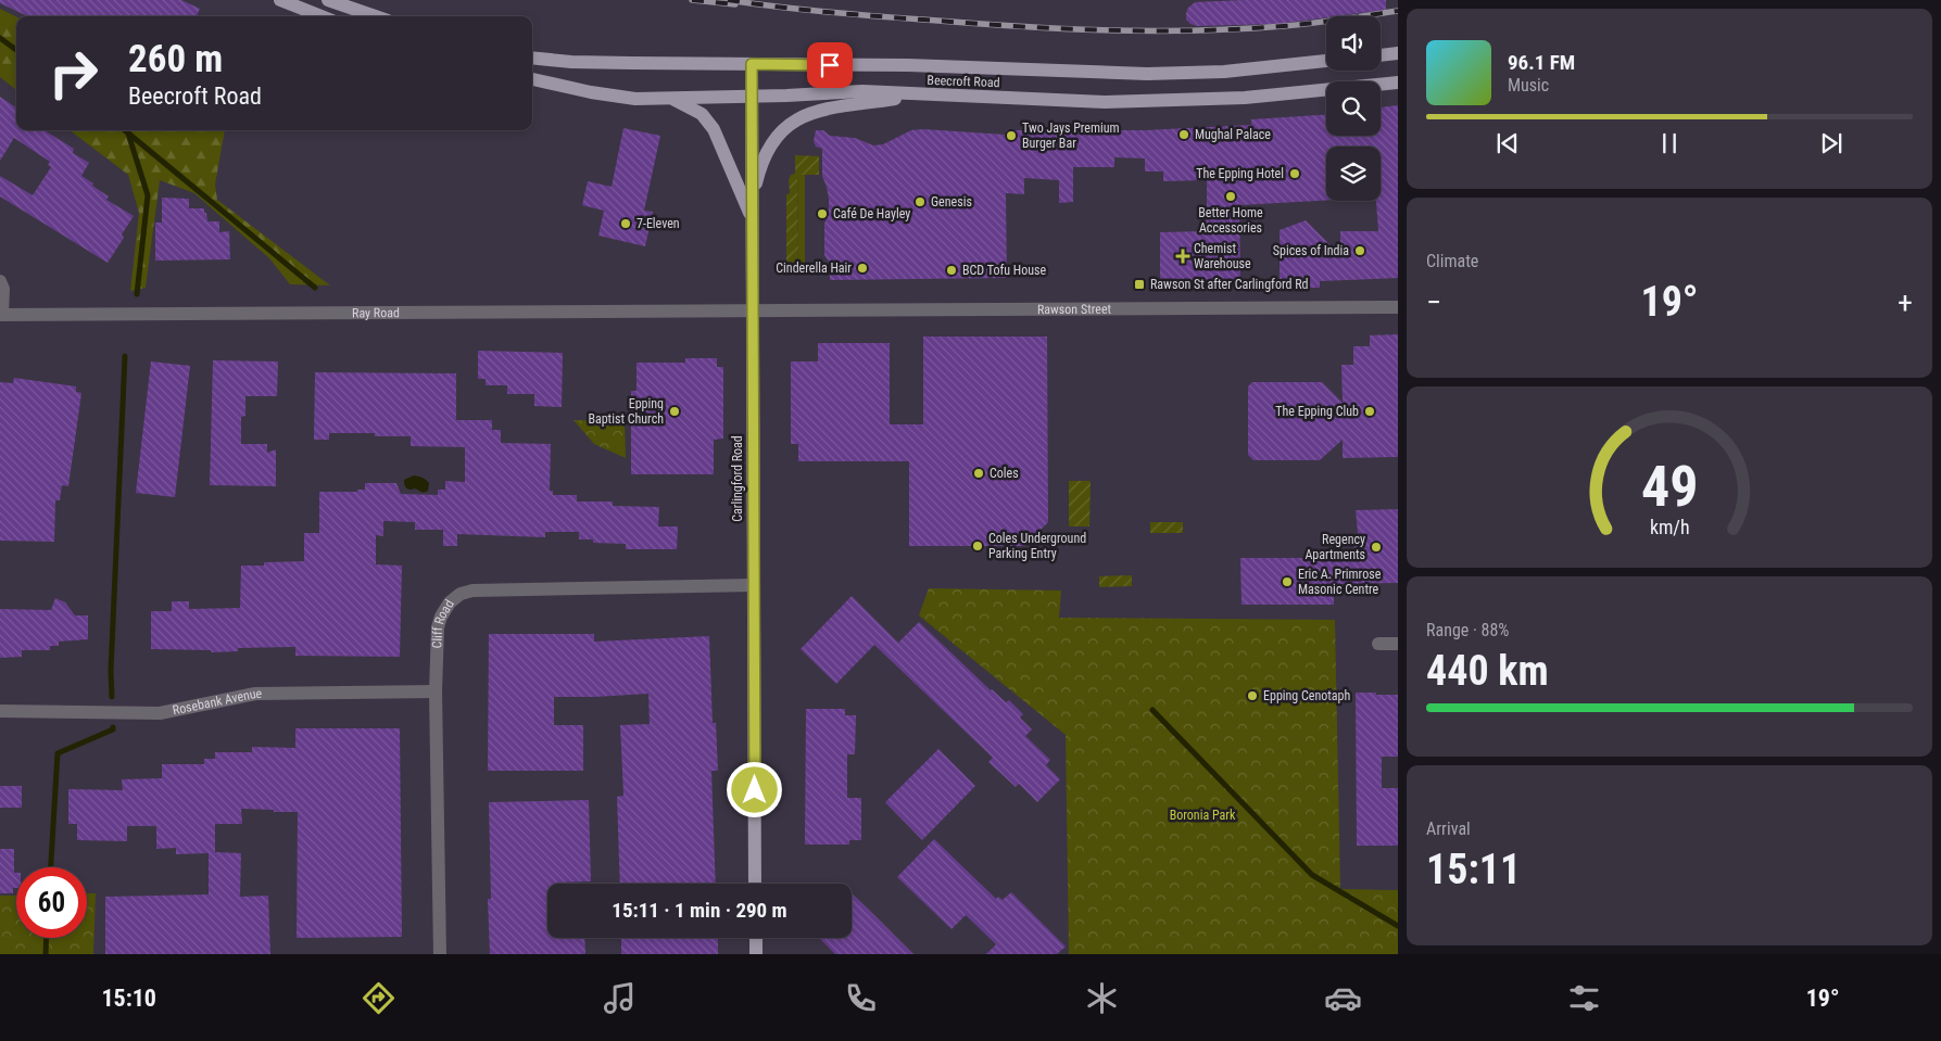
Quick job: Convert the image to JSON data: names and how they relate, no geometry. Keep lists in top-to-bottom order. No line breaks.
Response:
{"streets":{"main road":["Beecroft Road","Carlingford Road"],"street":["Rawson Street","Ray Road","Cliff Road","Rosebank Avenue"]},"crossings":[["Beecroft Road","Carlingford Road"],["Rawson Street","Ray Road"],["Rawson Street","Carlingford Road"],["Ray Road","Carlingford Road"],["Carlingford Road","Cliff Road"],["Cliff Road","Rosebank Avenue"]],"parks":["Boronia Park"],"places":{"other":["Mughal Palace","Two Jays Premium Burger Bar","The Epping Hotel","Better Home Accessories","Genesis","Café De Hayley","7-Eleven","Spices of India","Cinderella Hair","BCD Tofu House","Epping Baptist Church","The Epping Club","Coles","Coles Underground Parking Entry","Regency Apartments","Eric A. Primrose Masonic Centre","Epping Cenotaph"],"health":["Chemist Warehouse"],"transit":["Rawson St after Carlingford Rd"]},"page":{"turn":["260 m","Beecroft Road"],"song":["96.1 FM","Music"],"tile":["Climate",["Range · 88%","440 km"],["Arrival","15:11"]],"heat":["−","19°","+"],"limit":"60","trip":"15:11 · 1 min · 290 m","tabs":["15:10","19°"],"gauge":["49","km/h"]}}
